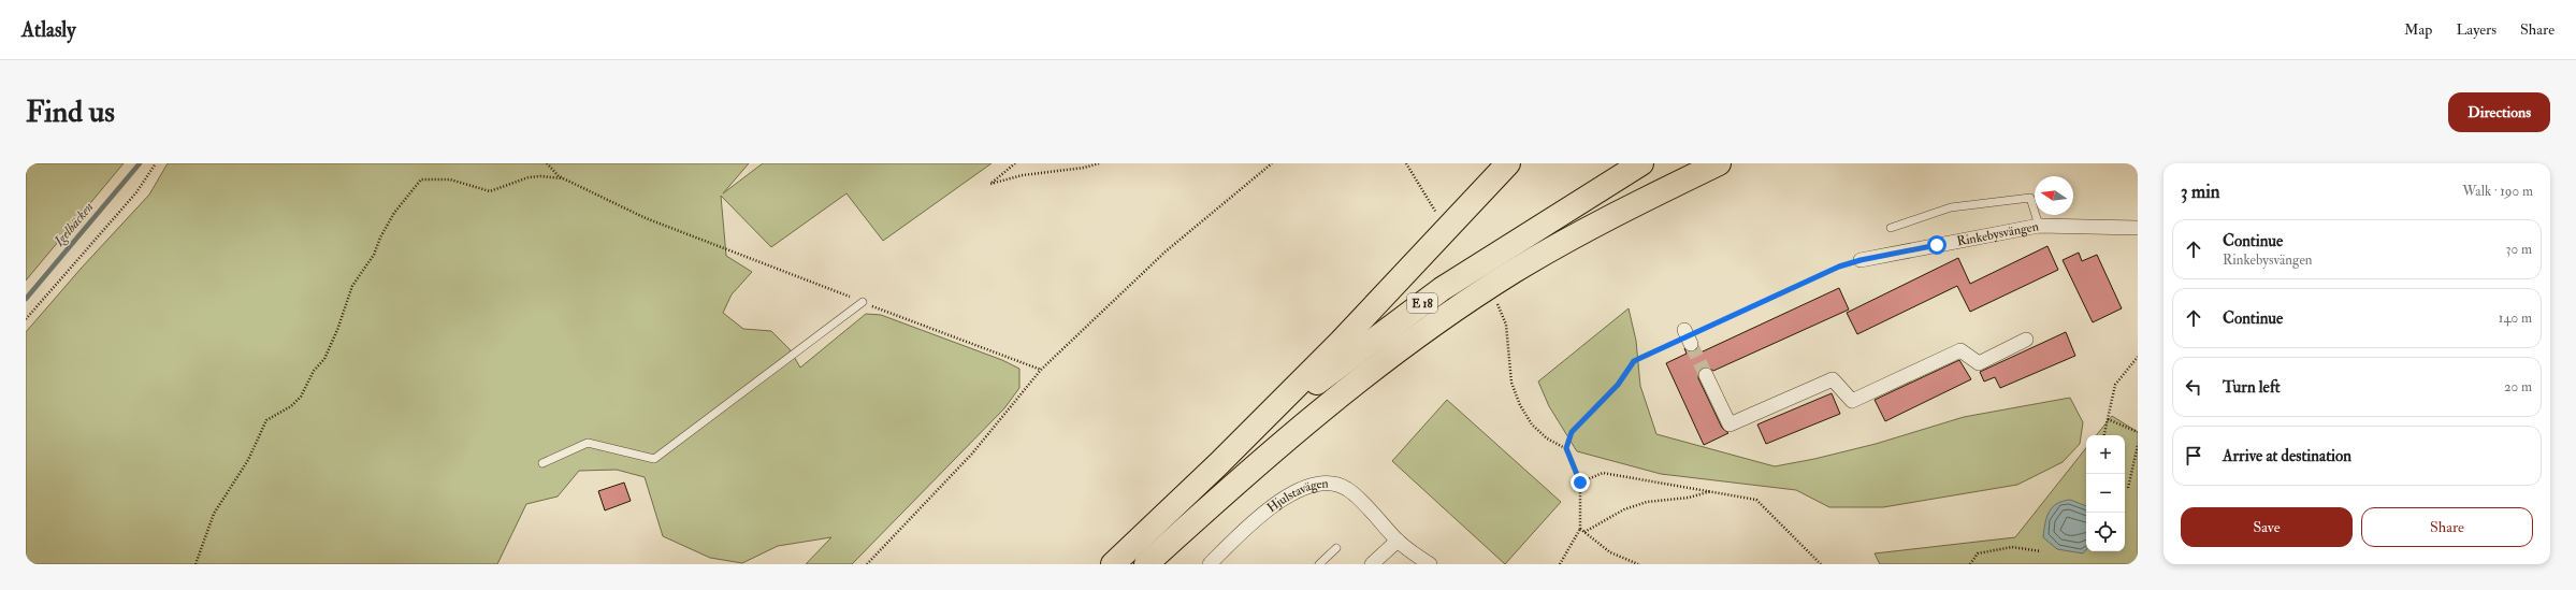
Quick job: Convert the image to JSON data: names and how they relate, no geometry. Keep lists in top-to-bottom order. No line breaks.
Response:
{"streets":{"highway":["E 18"],"street":["Rinkebysvängen","Hjulstavägen"]},"water":["Igelbäcken"],"north":"left","page":{"header":"Atlasly","nav":["Map","Layers","Share"],"buttons":["Directions",["Save","Share"]],"title":"Find us","heading":["3 min","Walk · 190 m"],"list":[["Continue","Rinkebysvängen","30 m"],["Continue","140 m"],["Turn left","20 m"],"Arrive at destination"],"map_buttons":["+","−"]}}
